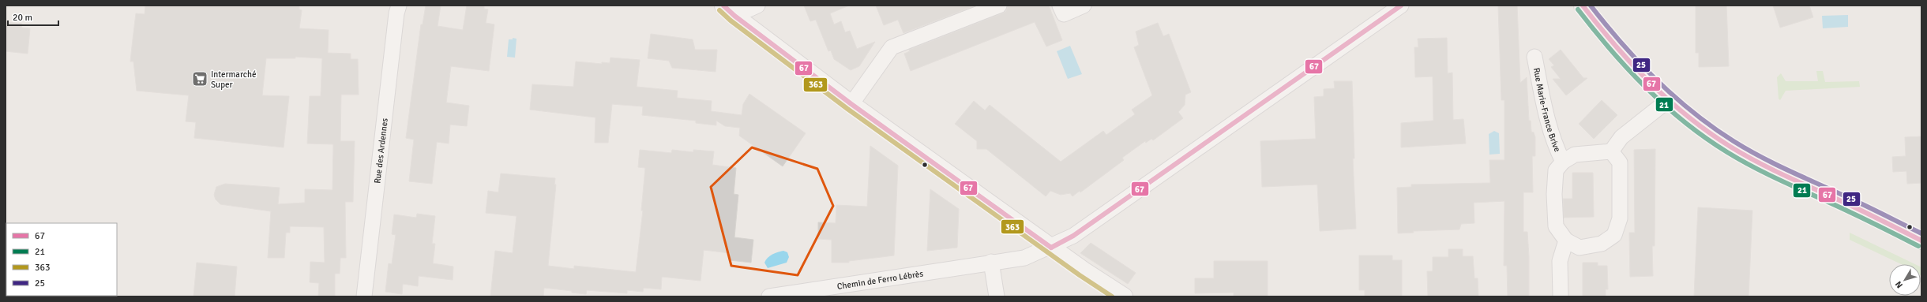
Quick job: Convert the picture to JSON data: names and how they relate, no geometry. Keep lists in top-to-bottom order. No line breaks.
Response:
{"streets":{"street":["Rue Marie-France Brive","Rue des Ardennes","Chemin de Ferro Lébrès"]},"places":{"supermarket":["Intermarché Super"]},"lines":["transit line 67","transit line 25","transit line 21","transit line 363"],"legend":["67","21","363","25"],"scale_bar":"20 m","north":"bottom left"}
